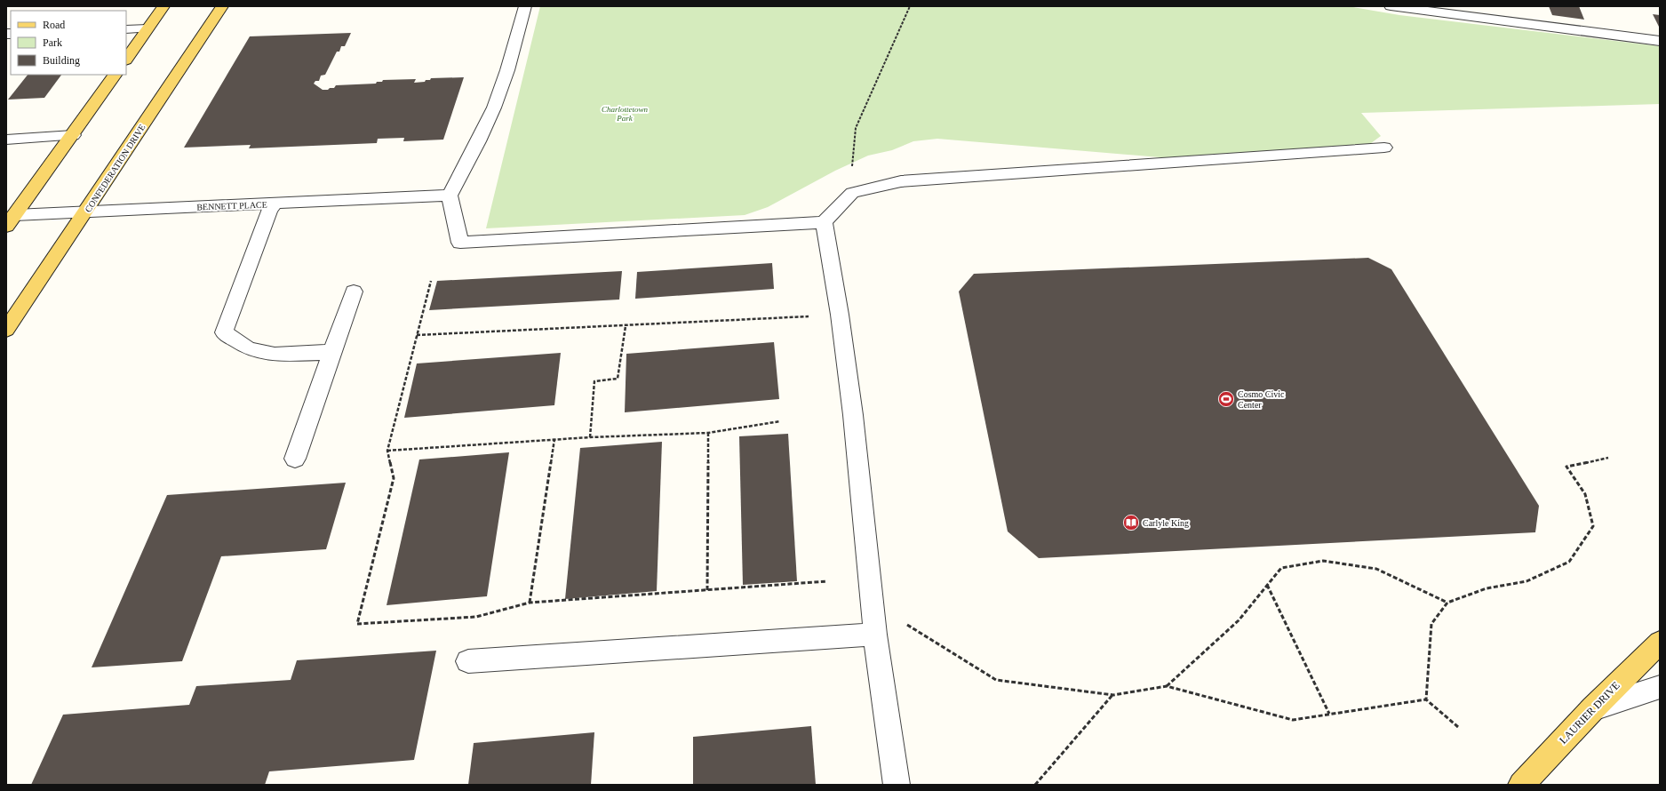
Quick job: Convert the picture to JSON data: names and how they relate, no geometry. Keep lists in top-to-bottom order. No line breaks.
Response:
{"streets":{"main road":["CONFEDERATION DRIVE","LAURIER DRIVE"],"street":["BENNETT PLACE"]},"crossings":[["CONFEDERATION DRIVE","BENNETT PLACE"]],"parks":["Charlottetown Park"],"places":{"sports":["Cosmo Civic Center"],"library":["Carlyle King"]},"legend":["Road","Park","Building"]}
